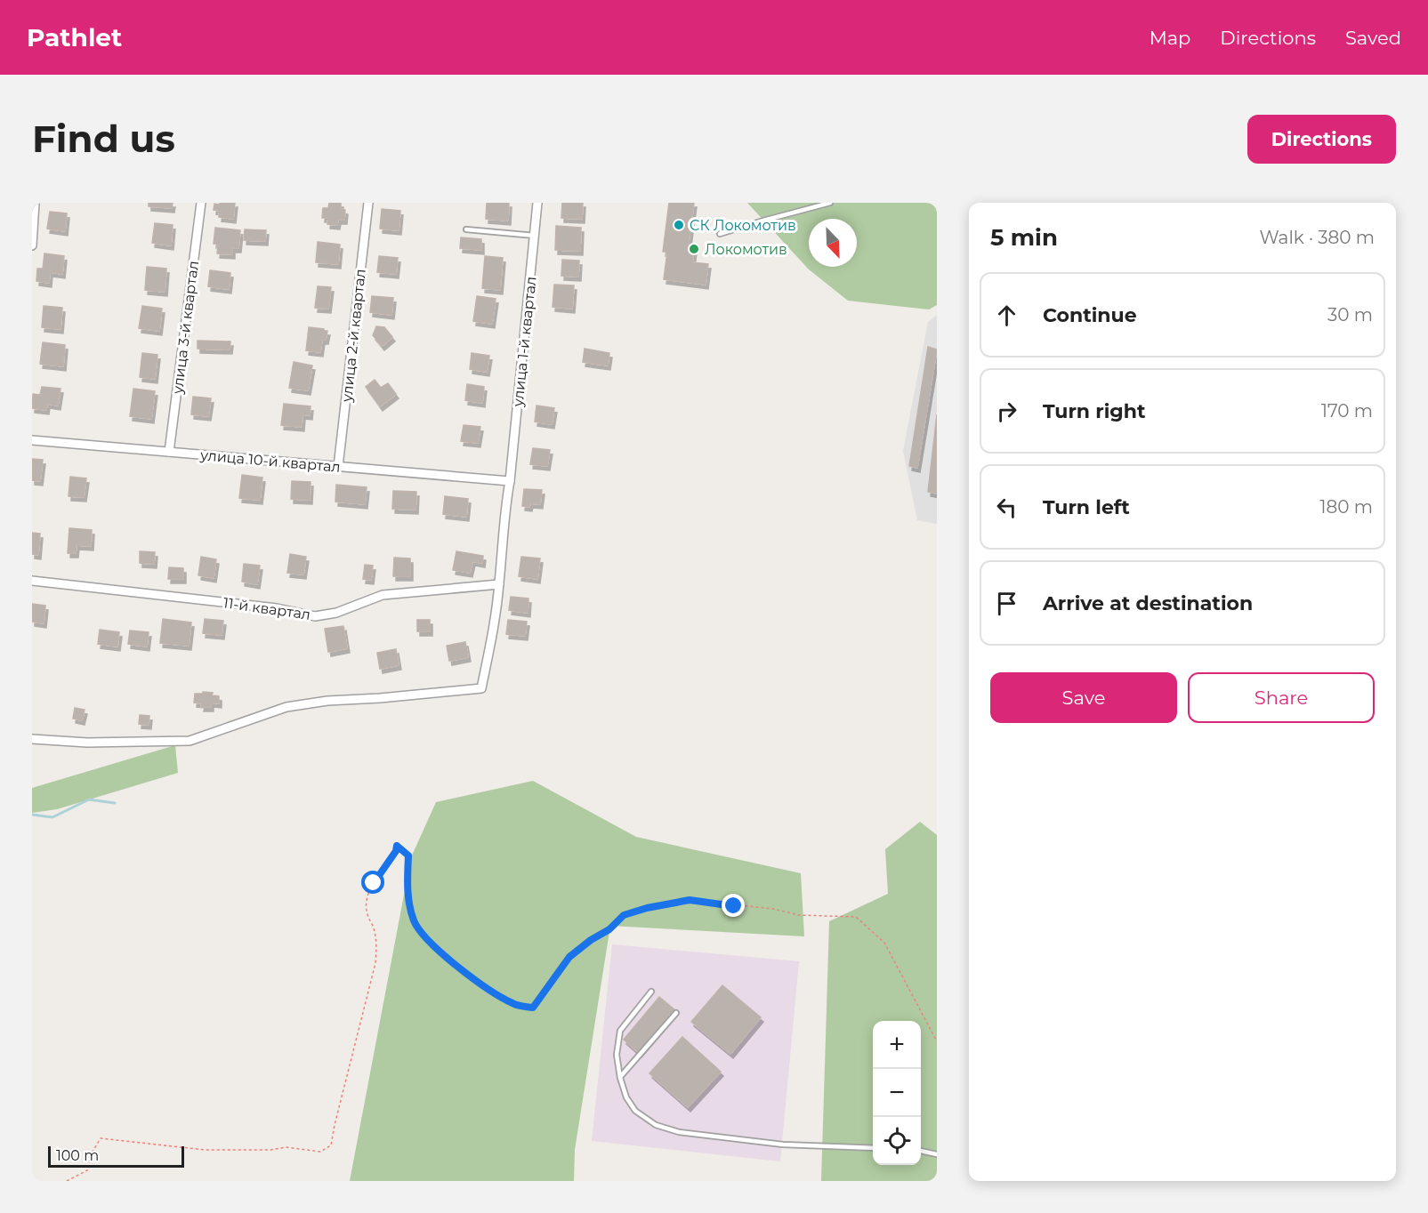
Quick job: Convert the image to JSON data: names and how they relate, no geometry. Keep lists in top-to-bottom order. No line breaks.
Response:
{"streets":{"street":["улица 3-й квартал","улица 2-й квартал","улица 1-й квартал","улица 10-й квартал","11-й квартал"]},"crossings":[["улица 3-й квартал","улица 10-й квартал"],["улица 2-й квартал","улица 10-й квартал"],["улица 1-й квартал","улица 10-й квартал"],["улица 1-й квартал","11-й квартал"]],"places":["СК Локомотив","Локомотив"],"scale_bar":"100 m","north":"bottom right","page":{"header":"Pathlet","nav":["Map","Directions","Saved"],"buttons":["Directions",["Save","Share"]],"title":"Find us","heading":["5 min","Walk · 380 m"],"list":[["Continue","30 m"],["Turn right","170 m"],["Turn left","180 m"],"Arrive at destination"],"map_buttons":["+","−"],"scale":"100 m"}}
